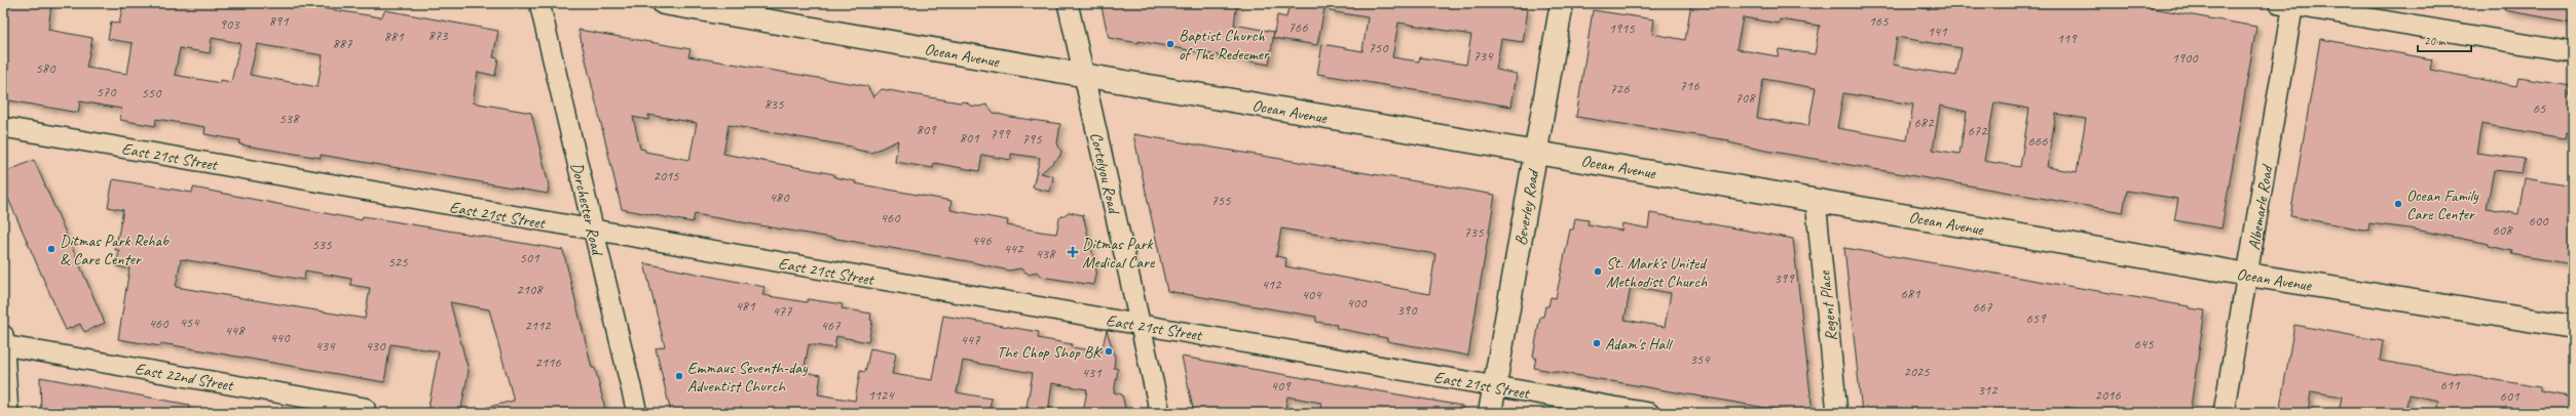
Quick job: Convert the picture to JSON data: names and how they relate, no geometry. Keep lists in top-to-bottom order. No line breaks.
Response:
{"streets":{"main road":["Ocean Avenue","Beverley Road"],"street":["East 21st Street","Cortelyou Road","Dorchester Road","Albemarle Road","Regent Place","East 22nd Street"]},"crossings":[["Ocean Avenue","Cortelyou Road"],["Ocean Avenue","Beverley Road"],["Ocean Avenue","Albemarle Road"],["Ocean Avenue","Regent Place"],["East 21st Street","Cortelyou Road"],["East 21st Street","Dorchester Road"],["East 21st Street","Beverley Road"]],"places":{"other":["Baptist Church of The Redeemer","Ocean Family Care Center","Ditmas Park Rehab & Care Center","St. Mark's United Methodist Church","Adam's Hall","The Chop Shop BK","Emmaus Seventh-day Adventist Church"],"health":["Ditmas Park Medical Care"]},"house_numbers":["891","165","903","766","1915","141","873","881","119","887","750","734","1900","580","716","726","570","550","708","835","65","538","682","809","672","799","801","795","666","2015","480","755","460","600","608","735","446","535","442","438","501","525","399","412","2108","681","404","400","481","667","390","477","659","454","460","2112","467","448","440","447","645","434","430","354","2116","2025","431","611","409","312","1124","2016","601"],"scale_bar":"20 m"}
